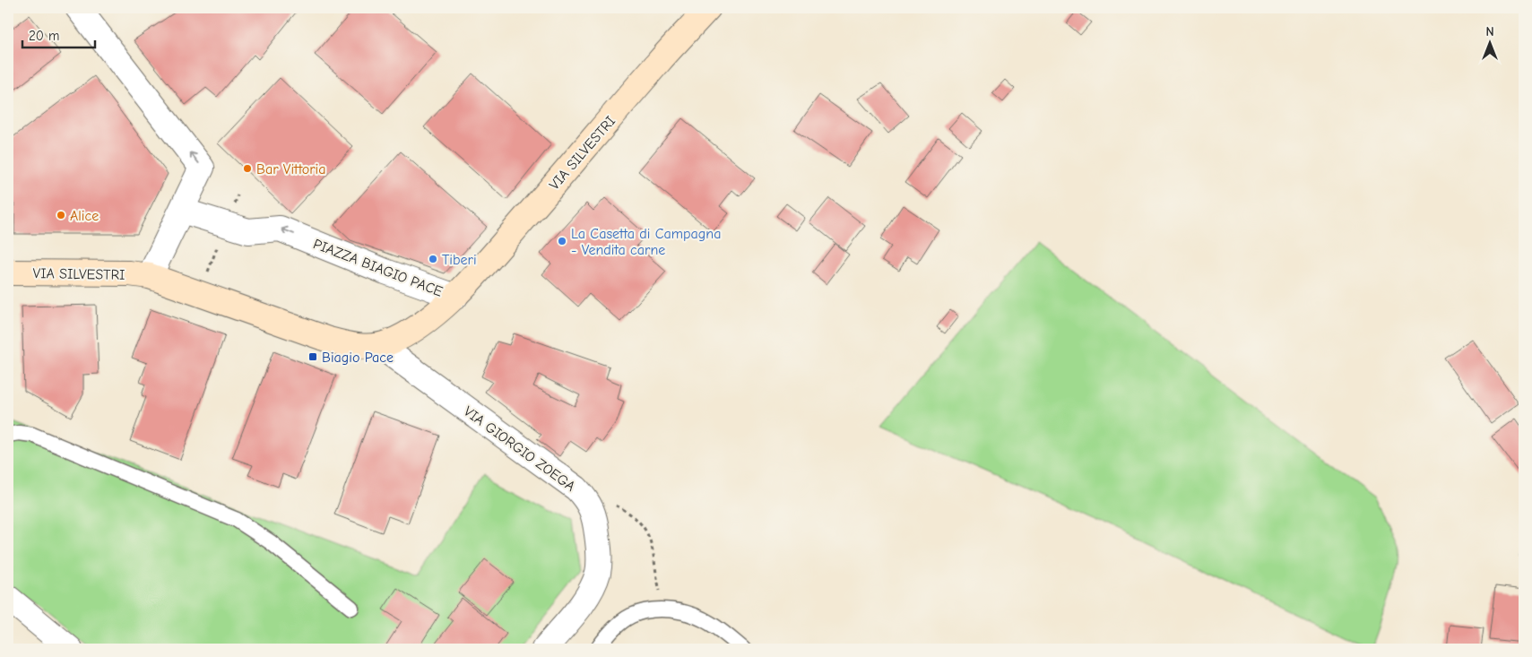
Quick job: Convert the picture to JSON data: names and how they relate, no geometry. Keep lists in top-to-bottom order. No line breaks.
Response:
{"streets":{"main road":["VIA SILVESTRI","PIAZZA BIAGIO PACE"],"street":["VIA GIORGIO ZOEGA"]},"crossings":[["VIA SILVESTRI","PIAZZA BIAGIO PACE"],["PIAZZA BIAGIO PACE","VIA GIORGIO ZOEGA"]],"one_way":["PIAZZA BIAGIO PACE"],"places":{"other":["Bar Vittoria","Alice","La Casetta di Campagna - Vendita carne","Tiberi"],"transit":["Biagio Pace"]},"scale_bar":"20 m","north":"top"}
